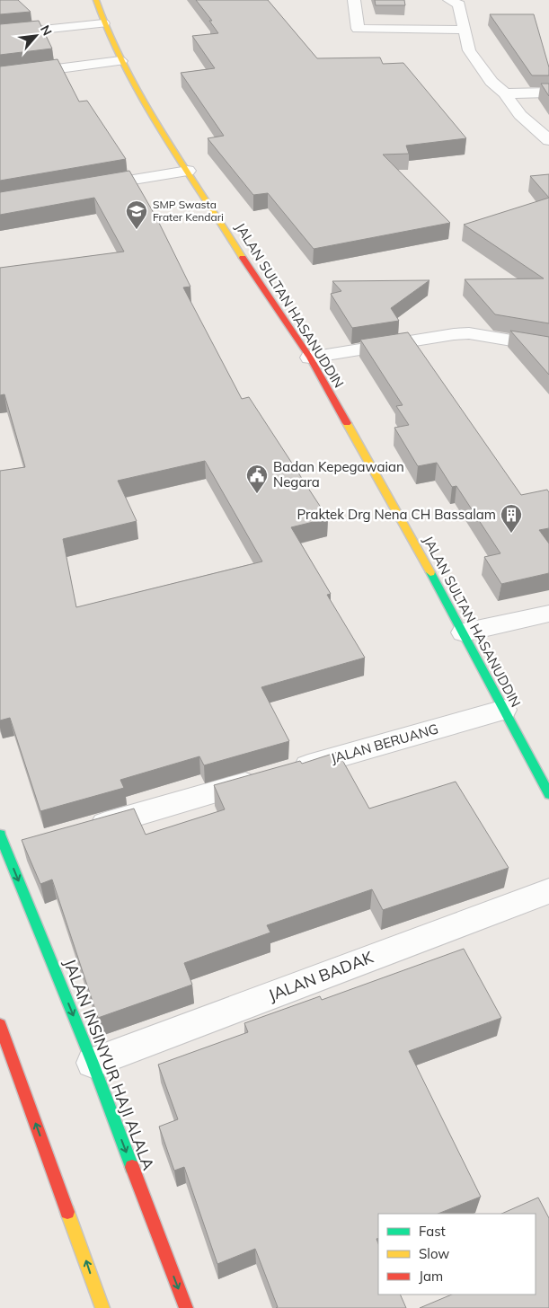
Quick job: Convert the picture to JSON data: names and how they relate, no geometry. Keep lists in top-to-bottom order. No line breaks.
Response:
{"streets":{"main road":["JALAN SULTAN HASANUDDIN","JALAN INSINYUR HAJI ALALA"],"street":["JALAN BERUANG","JALAN BADAK"]},"crossings":[["JALAN SULTAN HASANUDDIN","JALAN BERUANG"],["JALAN BADAK","JALAN INSINYUR HAJI ALALA"]],"places":{"school or university":["SMP Swasta Frater Kendari"],"public building":["Badan Kepegawaian Negara"],"building":["Praktek Drg Nena CH Bassalam"]},"legend":["Fast","Slow","Jam"],"north":"top right"}
